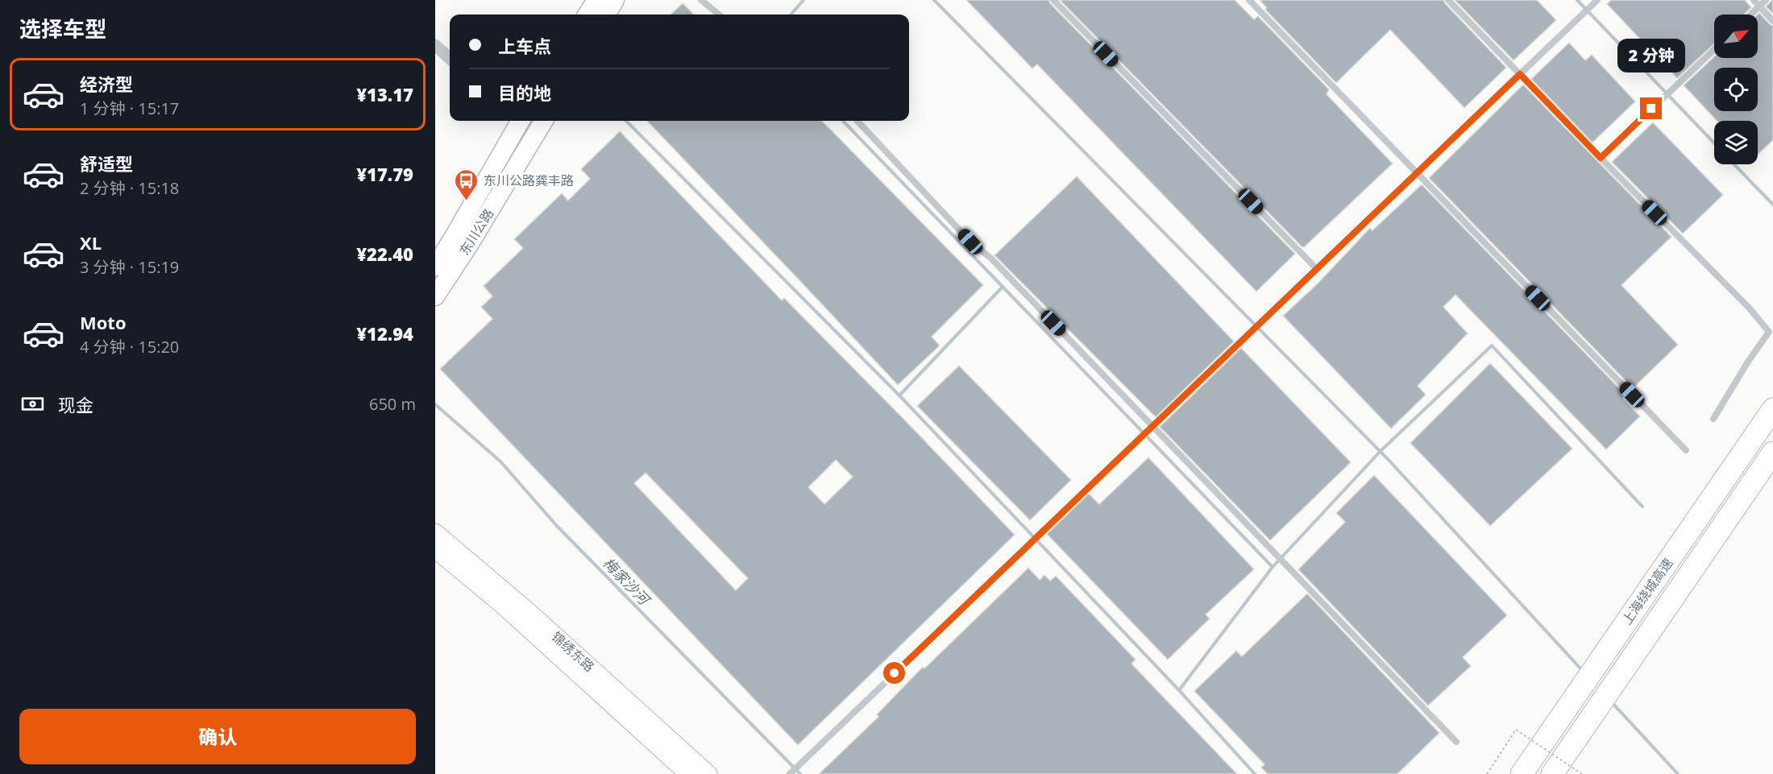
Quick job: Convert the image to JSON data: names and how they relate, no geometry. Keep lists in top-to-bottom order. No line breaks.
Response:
{"streets":{"highway":["上海绕城高速"],"main road":["东川公路","锦绣东路"]},"water":["梅家沙河"],"places":{"bus stop":["东川公路龚丰路"]},"north":"top right","page":{"heading":"选择车型","banner":["上车点","目的地"],"bubble":"2 分钟","list":[{"name":"经济型","note":"1 分钟 · 15:17","value":"¥13.17"},{"name":"舒适型","note":"2 分钟 · 15:18","value":"¥17.79"},{"name":"XL","note":"3 分钟 · 15:19","value":"¥22.40"},{"name":"Moto","note":"4 分钟 · 15:20","value":"¥12.94"}],"pay":["现金","650 m"],"buttons":"确认"}}
